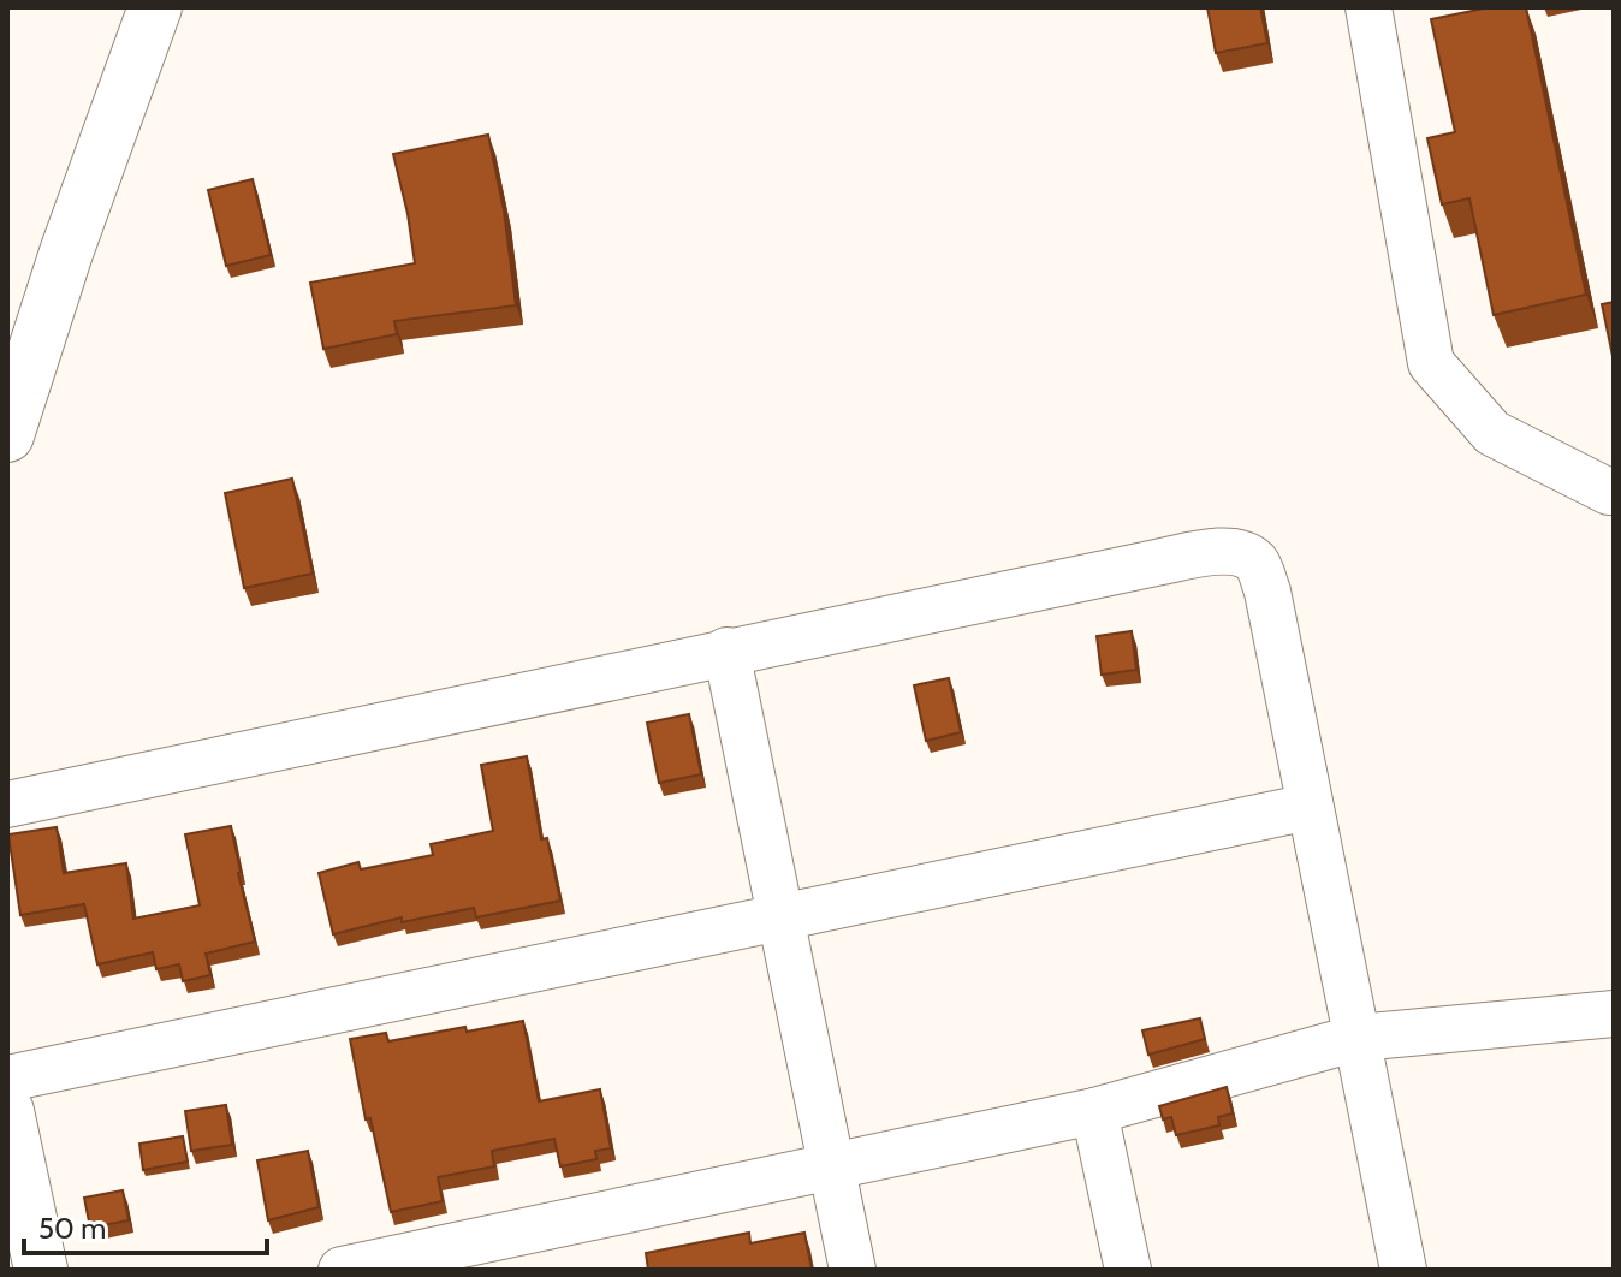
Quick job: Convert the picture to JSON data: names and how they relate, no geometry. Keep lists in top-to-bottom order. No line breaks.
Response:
{"scale_bar":"50 m"}
